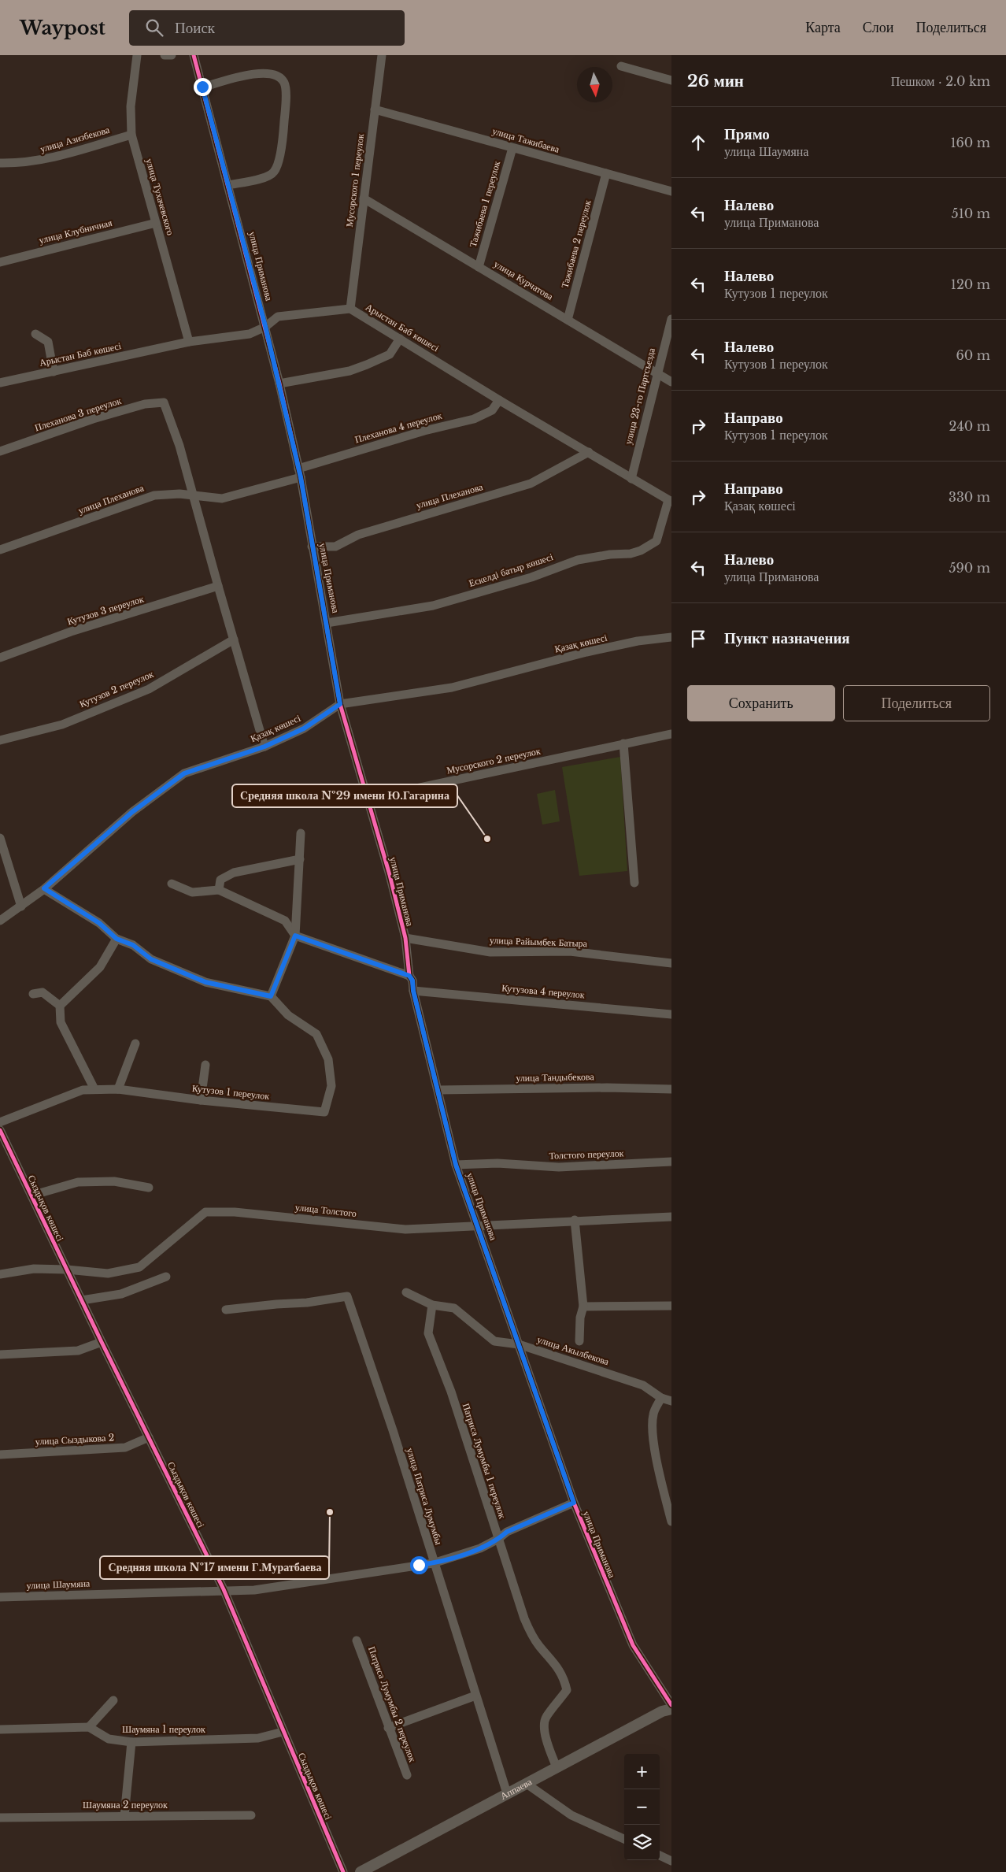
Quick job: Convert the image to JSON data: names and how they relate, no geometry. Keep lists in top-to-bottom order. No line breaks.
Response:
{"streets":{"street":["улица Азизбекова","улица Тажибаева","Мусорского 1 переулок","улица Тухачевского","Тажибаева 1 переулок","улица Клубничная","Тажибаева 2 переулок","улица Приманова","улица Курчатова","Арыстан Баб көшесі","улица 23-го Партсъезда","Плеханова 3 переулок","Плеханова 4 переулок","улица Плеханова","Ескелді батыр көшесі","Кутузов 3 переулок","Қазақ көшесі","Кутузов 2 переулок","Мусорского 2 переулок","улица Райымбек Батыра","Кутузова 4 переулок","улица Тандыбекова","Кутузов 1 переулок","Толстого переулок","Сыздықов көшесі","улица Толстого","улица Акылбекова","улица Сыздыкова 2","Патриса Лумумбы 1 переулок","улица Патриса Лумумбы","улица Шаумяна","Патриса Лумумбы 2 переулок","Шаумяна 1 переулок","Аппаева","Шаумяна 2 переулок"]},"crossings":[["улица Азизбекова","улица Тухачевского"],["улица Тажибаева","Мусорского 1 переулок"],["улица Тажибаева","Тажибаева 1 переулок"],["улица Тажибаева","Тажибаева 2 переулок"],["Мусорского 1 переулок","улица Курчатова"],["Мусорского 1 переулок","Арыстан Баб көшесі"],["улица Тухачевского","улица Клубничная"],["улица Тухачевского","Арыстан Баб көшесі"],["Тажибаева 1 переулок","улица Курчатова"],["Тажибаева 2 переулок","улица Курчатова"],["улица Приманова","Арыстан Баб көшесі"],["улица Приманова","Плеханова 4 переулок"],["улица Приманова","улица Плеханова"],["улица Приманова","Ескелді батыр көшесі"],["улица Приманова","Қазақ көшесі"],["улица Приманова","Мусорского 2 переулок"],["улица Приманова","улица Райымбек Батыра"],["улица Приманова","Кутузова 4 переулок"],["улица Приманова","улица Тандыбекова"],["улица Приманова","Толстого переулок"],["улица Приманова","улица Толстого"],["улица Приманова","улица Акылбекова"],["улица Приманова","улица Шаумяна"],["улица Курчатова","улица 23-го Партсъезда"],["Арыстан Баб көшесі","улица 23-го Партсъезда"],["Арыстан Баб көшесі","Плеханова 4 переулок"],["Арыстан Баб көшесі","улица Плеханова"],["Арыстан Баб көшесі","Ескелді батыр көшесі"],["Плеханова 3 переулок","улица Плеханова"],["Плеханова 4 переулок","улица Плеханова"],["Сыздықов көшесі","улица Толстого"],["Сыздықов көшесі","улица Сыздыкова 2"],["Сыздықов көшесі","улица Шаумяна"],["Сыздықов көшесі","Шаумяна 1 переулок"],["улица Акылбекова","Патриса Лумумбы 1 переулок"],["Патриса Лумумбы 1 переулок","улица Шаумяна"],["Патриса Лумумбы 1 переулок","Аппаева"],["улица Патриса Лумумбы","улица Шаумяна"],["улица Патриса Лумумбы","Аппаева"]],"places":["Средняя школа №29 имени Ю.Гагарина","Средняя школа №17 имени Г.Муратбаева"],"north":"bottom","page":{"header":"Waypost","search":"Поиск","nav":["Карта","Слои","Поделиться"],"heading":["26 мин","Пешком · 2.0 km"],"list":[["Прямо","улица Шаумяна","160 m"],["Налево","улица Приманова","510 m"],["Налево","Кутузов 1 переулок","120 m"],["Налево","Кутузов 1 переулок","60 m"],["Направо","Кутузов 1 переулок","240 m"],["Направо","Қазақ көшесі","330 m"],["Налево","улица Приманова","590 m"],"Пункт назначения"],"buttons":["Сохранить","Поделиться"],"map_buttons":["+","−"]}}
